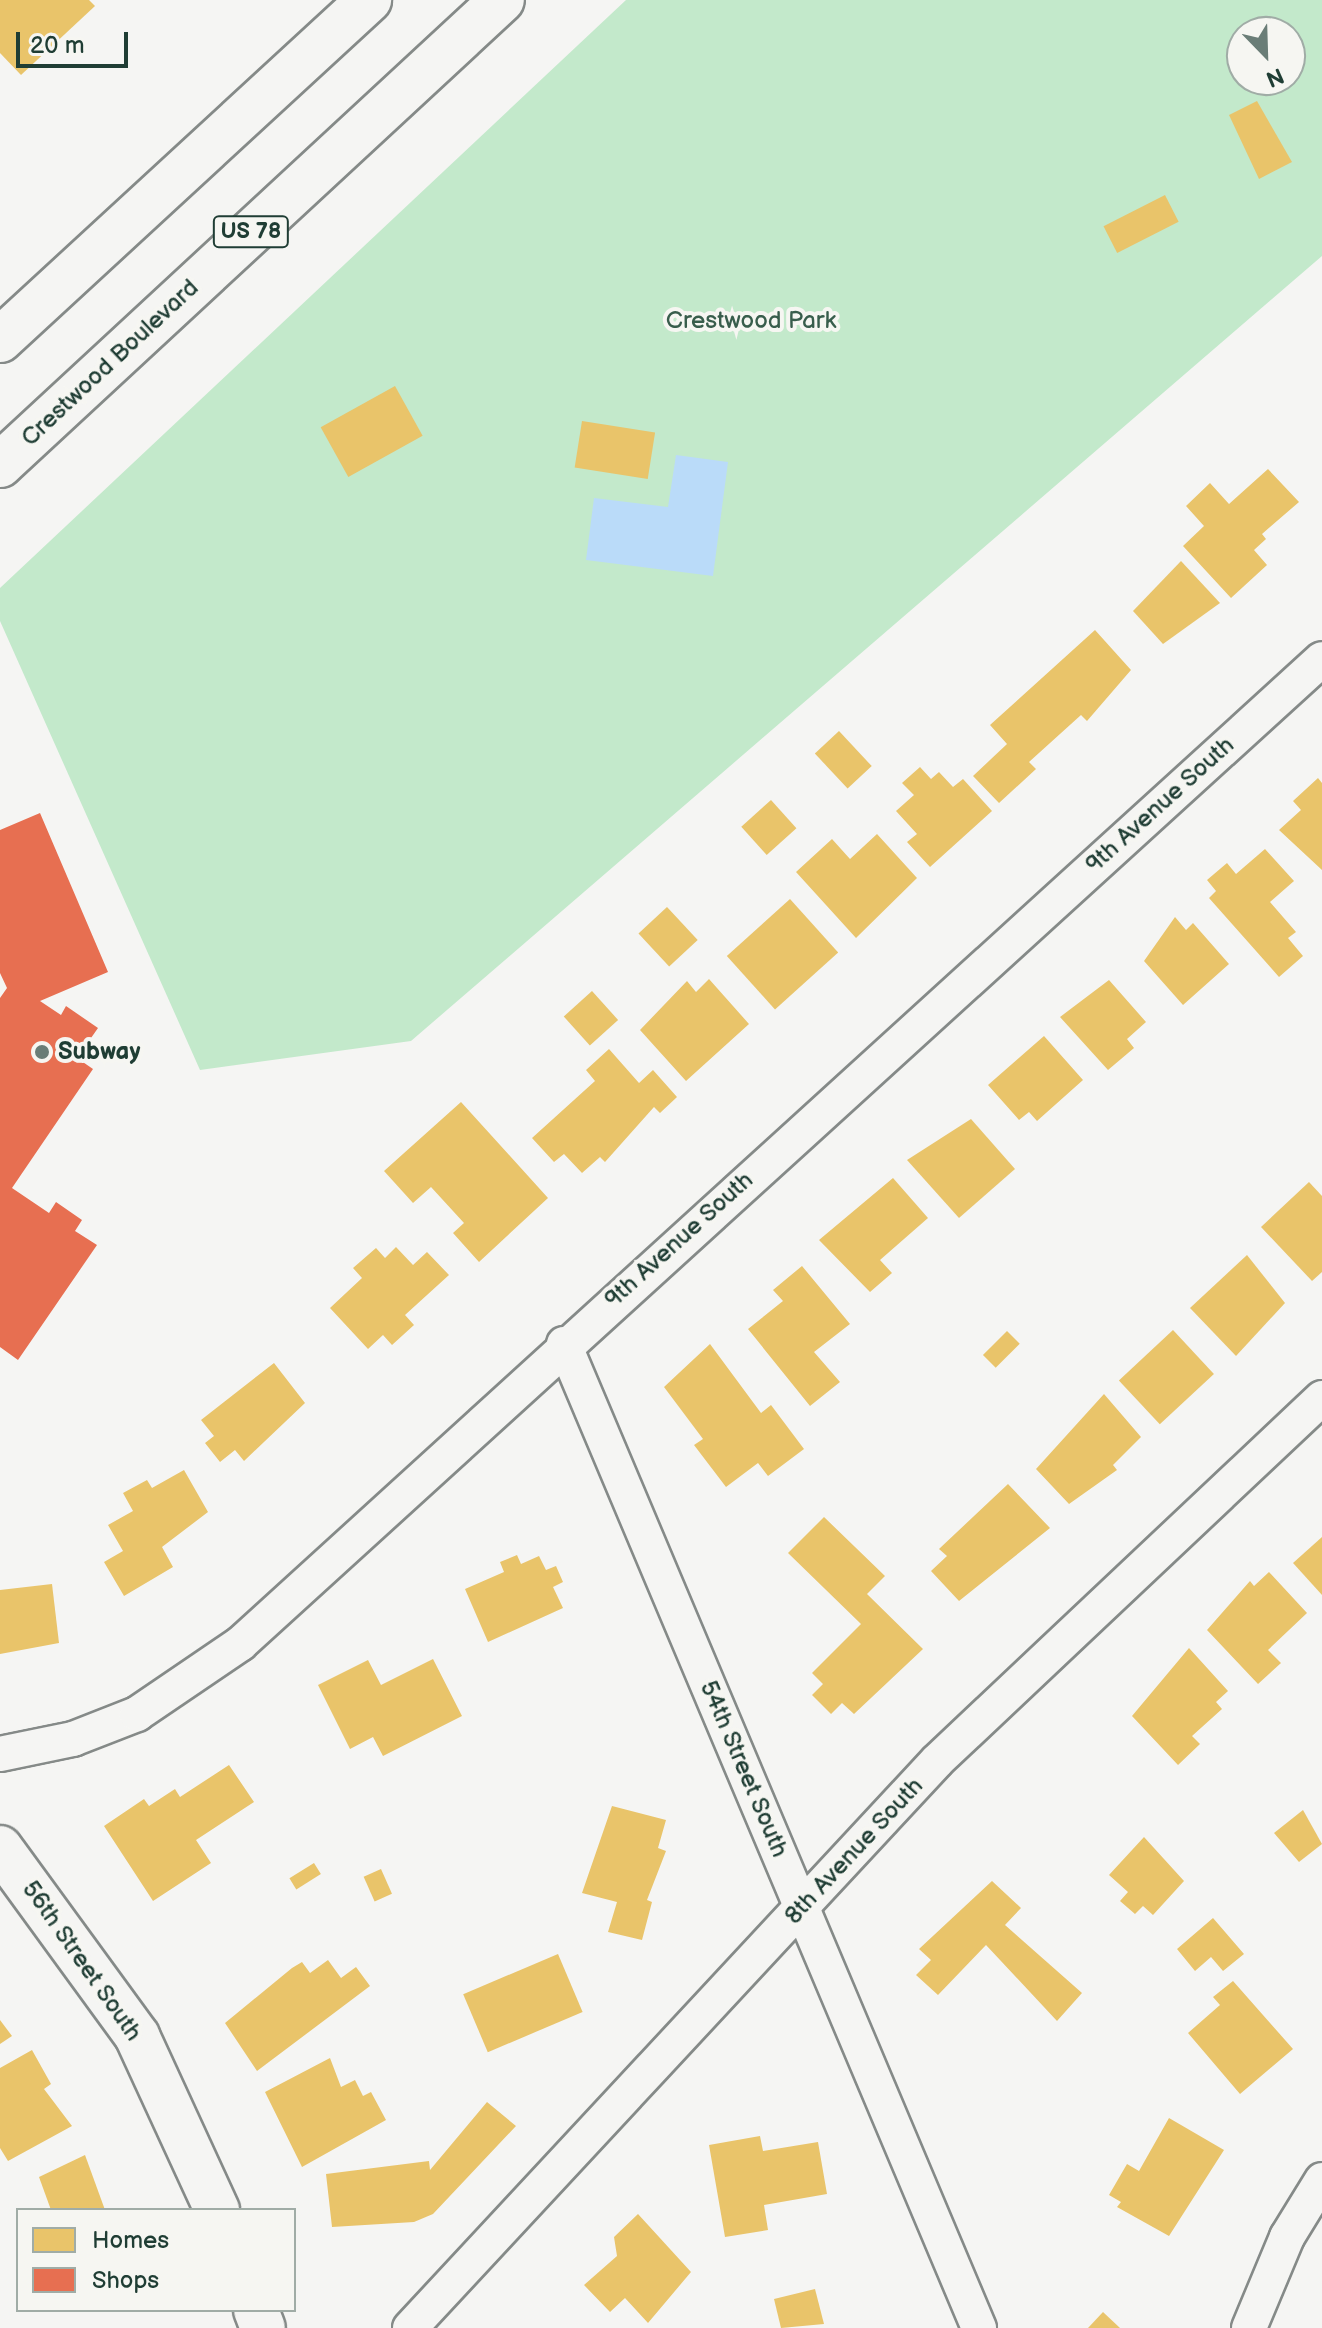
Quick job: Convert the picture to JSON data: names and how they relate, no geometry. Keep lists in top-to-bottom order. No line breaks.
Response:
{"streets":{"main road":["US 78","Crestwood Boulevard","56th Street South"],"street":["9th Avenue South","54th Street South","8th Avenue South"]},"crossings":[["9th Avenue South","54th Street South"],["54th Street South","8th Avenue South"]],"parks":["Crestwood Park"],"places":["Subway"],"legend":["Homes","Shops"],"scale_bar":"20 m","north":"bottom right"}
